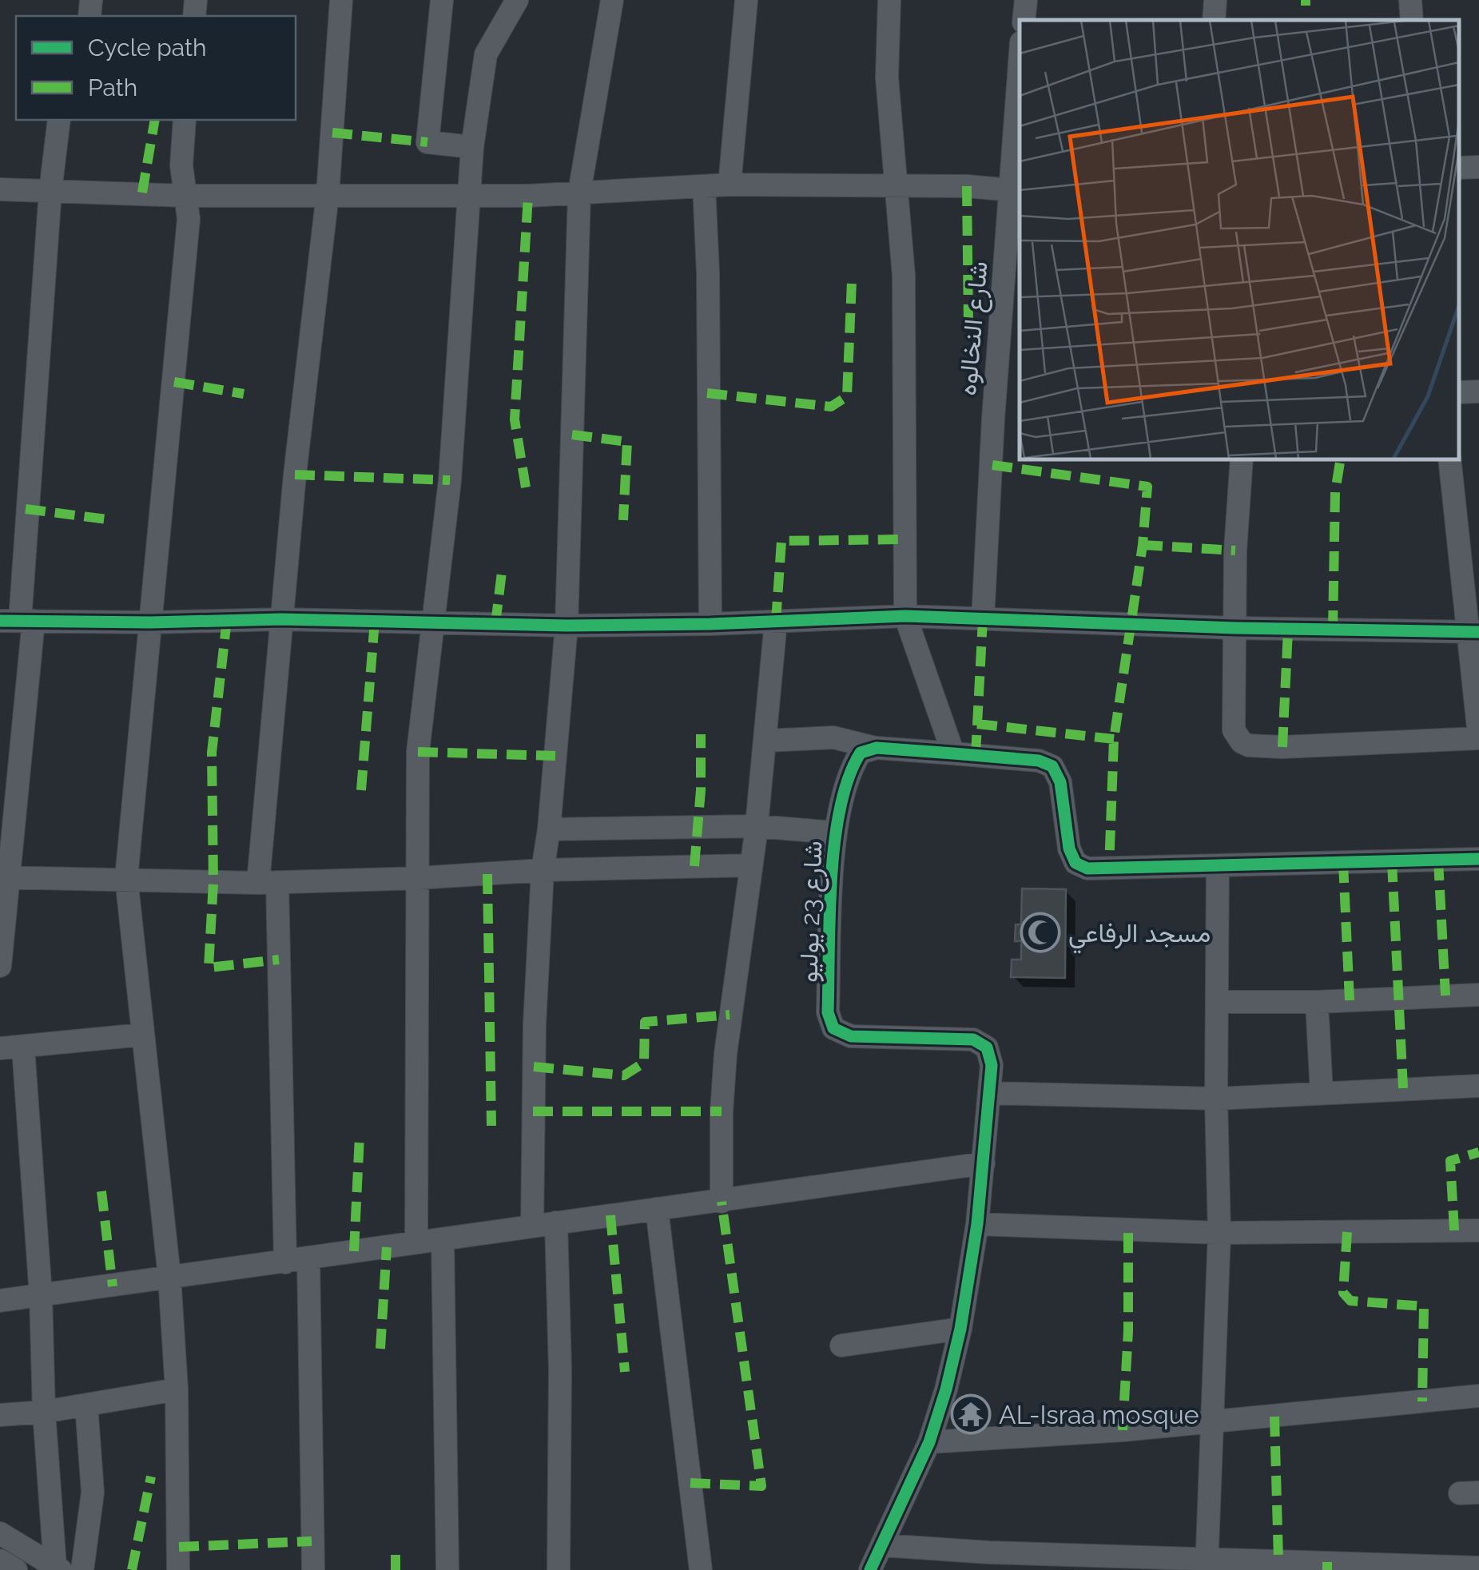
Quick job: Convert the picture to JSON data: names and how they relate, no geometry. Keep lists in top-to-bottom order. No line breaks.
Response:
{"streets":{"street":["شارع النخالوه","شارع 23 يوليو"]},"places":{"mosque":["مسجد الرفاعي"],"temple":["AL-Israa mosque"]},"legend":["Cycle path","Path"]}
